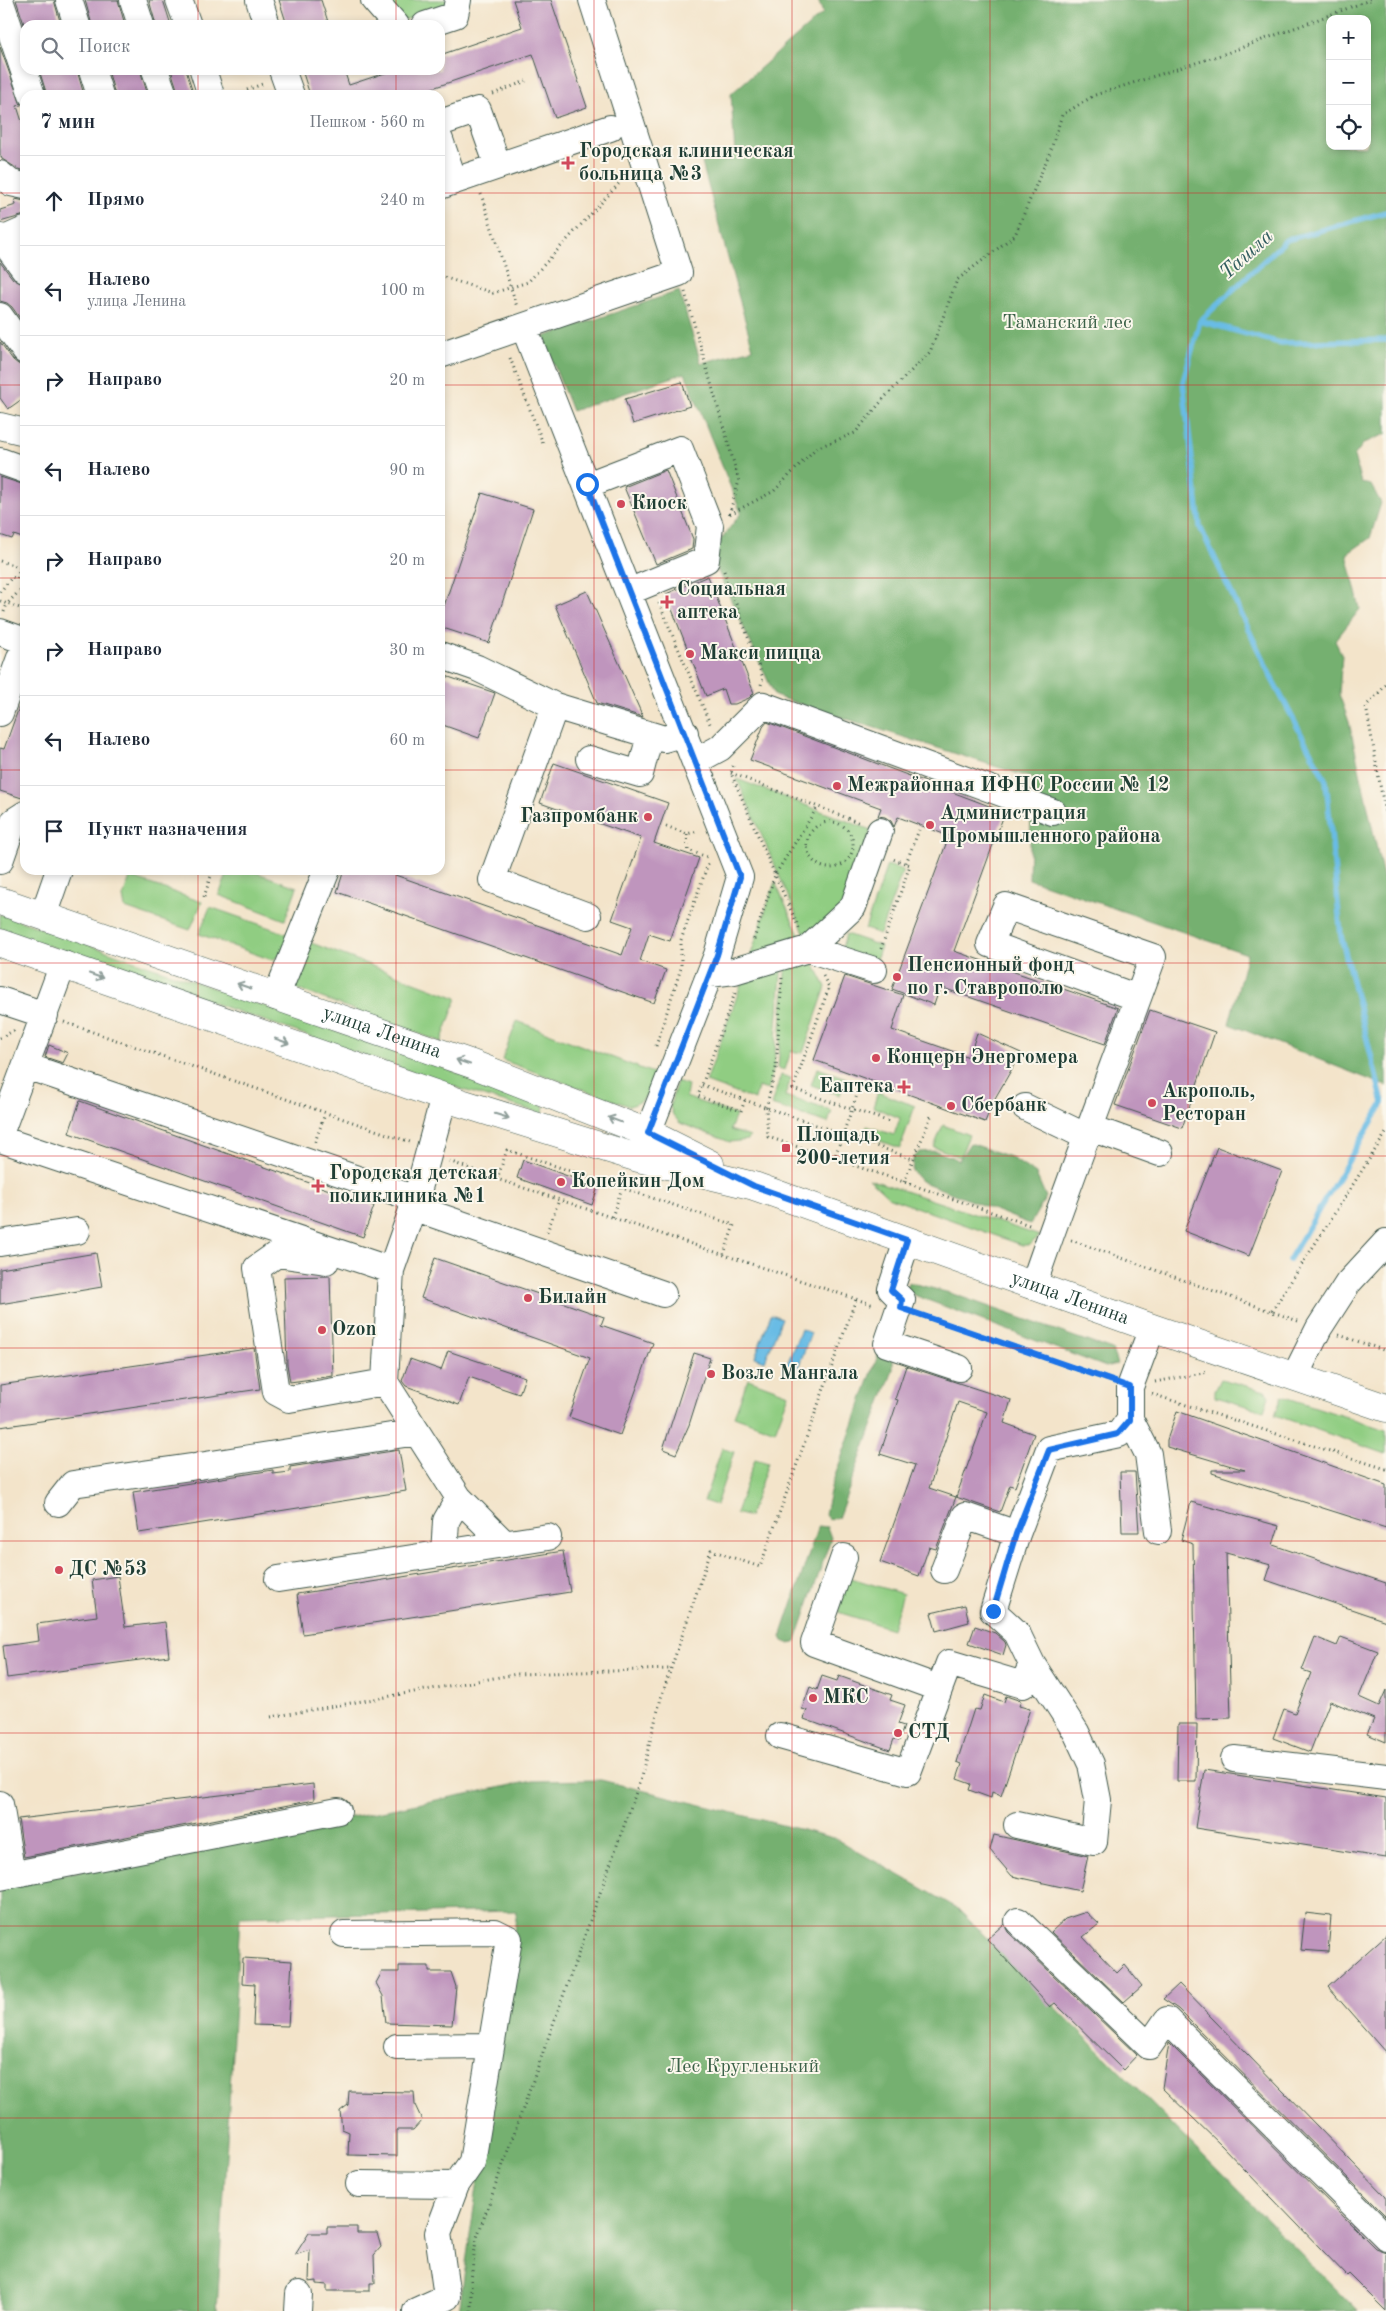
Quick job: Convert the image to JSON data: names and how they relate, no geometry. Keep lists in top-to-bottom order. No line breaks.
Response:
{"streets":{"main road":["улица Ленина"]},"water":["Ташла"],"parks":["Таманский лес","Лес Кругленький"],"places":{"health":["Городская клиническая больница №3","Социальная аптека","Еаптека","Городская детская поликлиника №1"],"other":["Киоск","Макси пицца","Межрайонная ИФНС России № 12","Газпромбанк","Администрация Промышленного района","Пенсионный фонд по г. Ставрополю","Концерн Энергомера","Акрополь, Ресторан","Сбербанк","Копейкин Дом","Билайн","Ozon","Возле Мангала","ДС №53","МКС","СТД"],"transit":["Площадь 200-летия"]},"page":{"map_buttons":["+","−"],"search":"Поиск","heading":["7 мин","Пешком · 560 m"],"list":[["Прямо","240 m"],["Налево","улица Ленина","100 m"],["Направо","20 m"],["Налево","90 m"],["Направо","20 m"],["Направо","30 m"],["Налево","60 m"],"Пункт назначения"]}}
